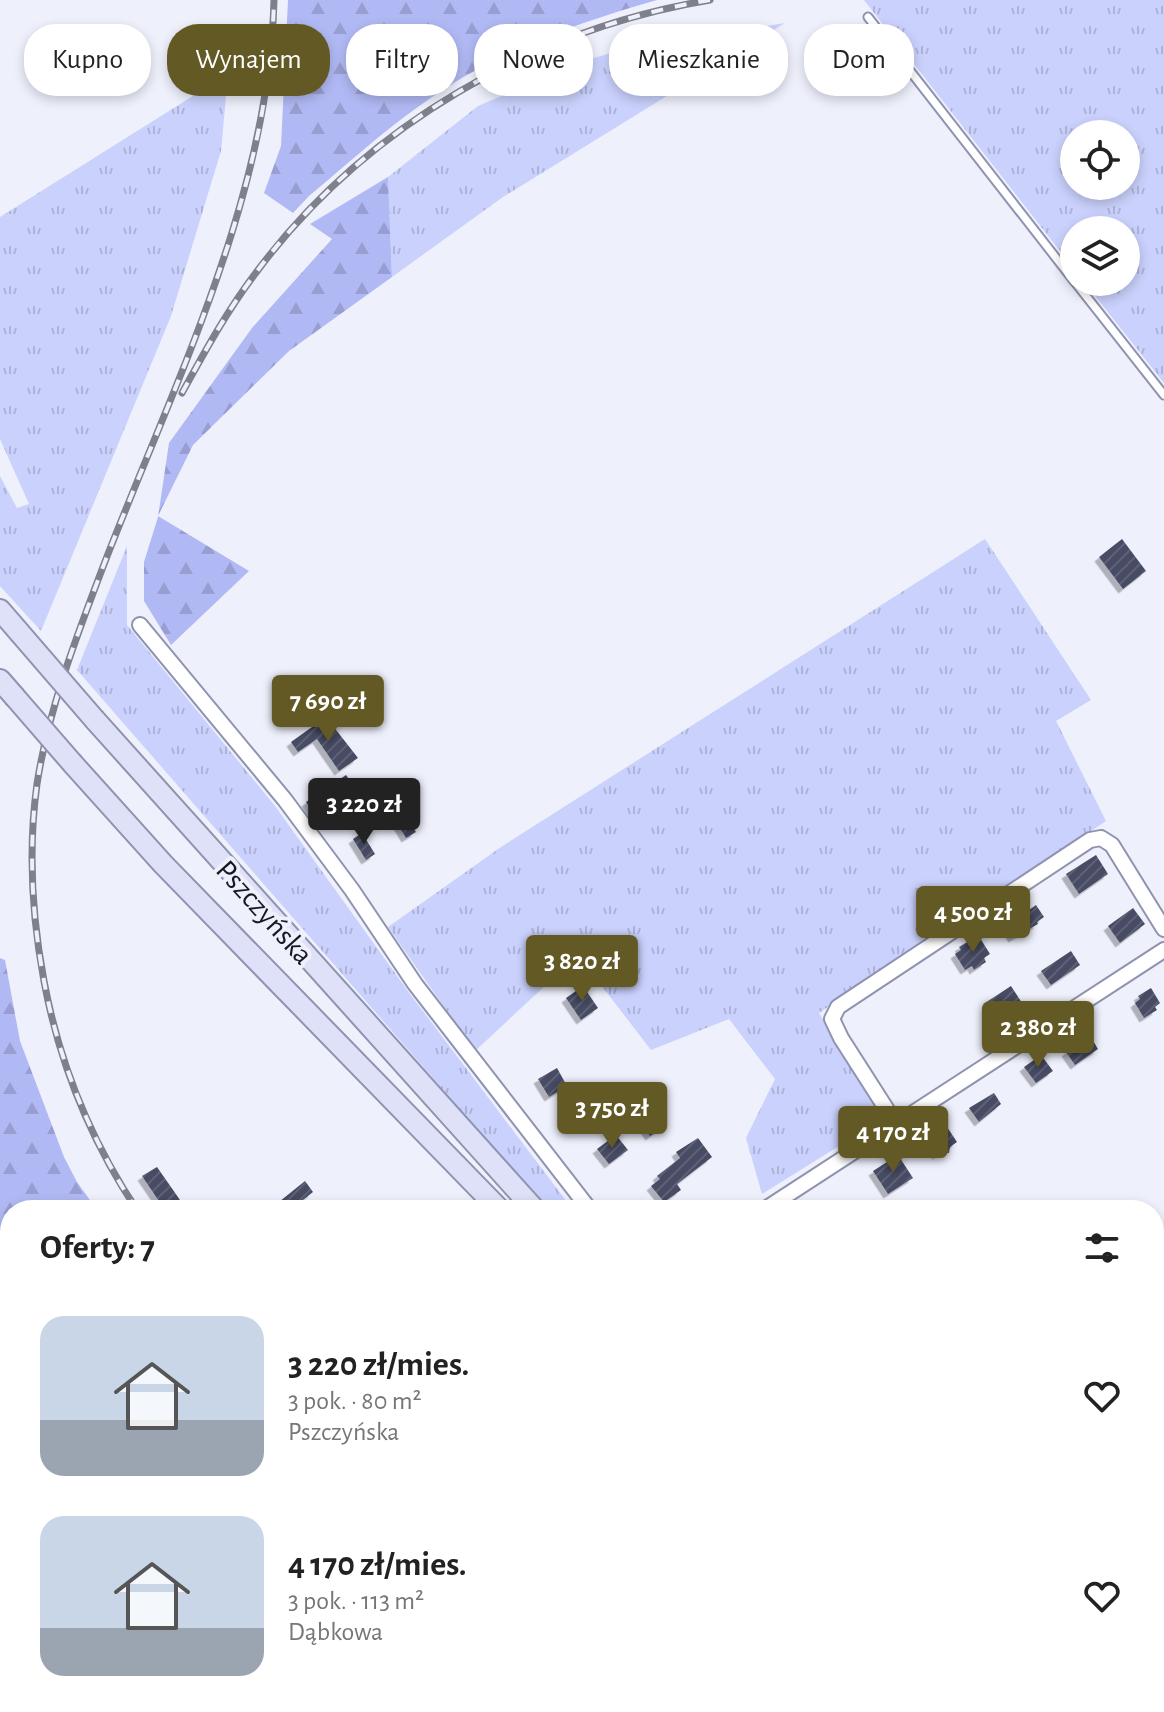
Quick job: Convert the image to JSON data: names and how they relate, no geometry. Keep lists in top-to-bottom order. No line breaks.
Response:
{"streets":{"main road":["Pszczyńska"]},"page":{"chip":["Kupno","Wynajem","Filtry","Nowe","Mieszkanie","Dom"],"price":["7 690 zł","3 220 zł","4 500 zł","3 820 zł","2 380 zł","3 750 zł","4 170 zł"],"heading":"Oferty: 7","list":[{"name":"3 220 zł/mies.","note":"3 pok. · 80 m² · Pszczyńska"},{"name":"4 170 zł/mies.","note":"3 pok. · 113 m² · Dąbkowa"}]}}
